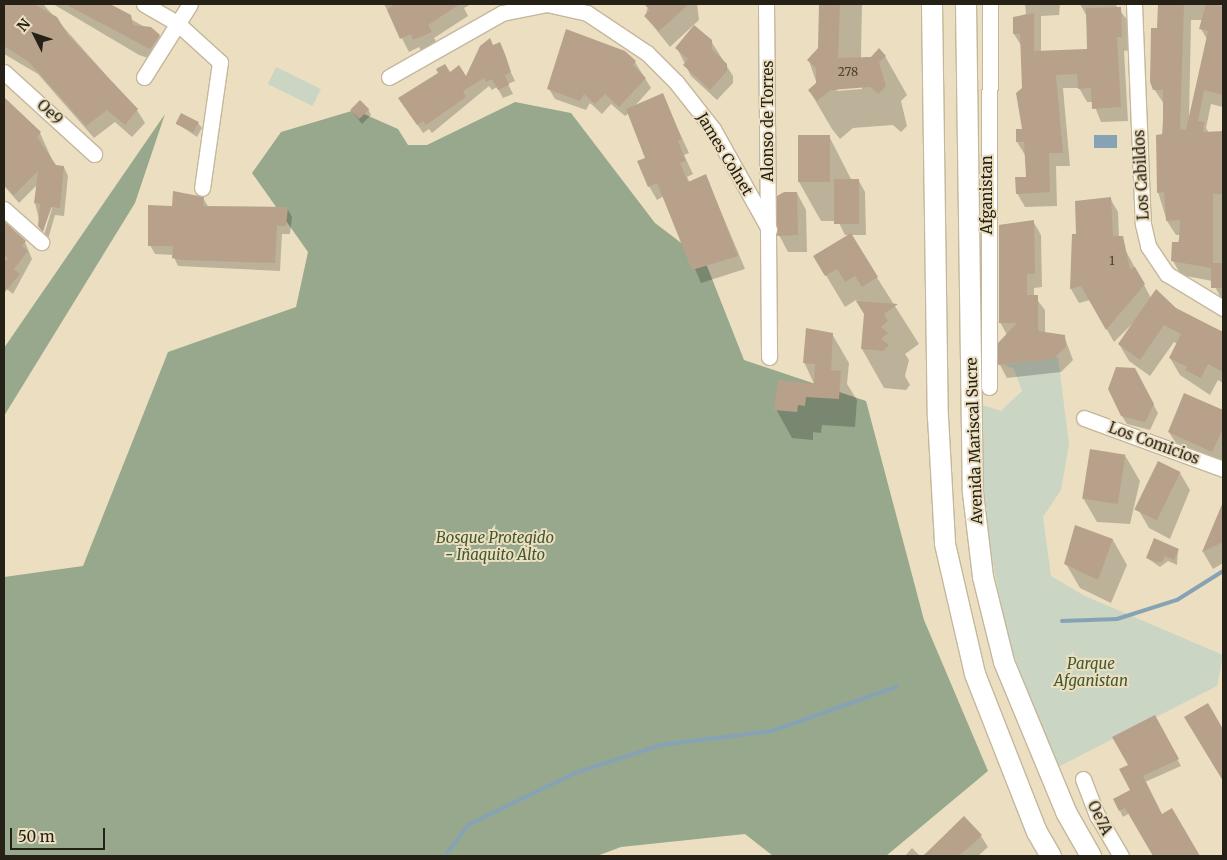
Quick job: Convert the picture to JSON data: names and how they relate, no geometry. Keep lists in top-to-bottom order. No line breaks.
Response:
{"streets":{"main road":["Avenida Mariscal Sucre"],"street":["Oe9","Alonso de Torres","James Colnet","Los Cabildos","Afganistan","Los Comicios","Oe7A"]},"crossings":[["Alonso de Torres","James Colnet"]],"parks":["Bosque Protegido - Iñaquito Alto","Parque Afganistan"],"house_numbers":["278","1"],"scale_bar":"50 m","north":"top left"}
